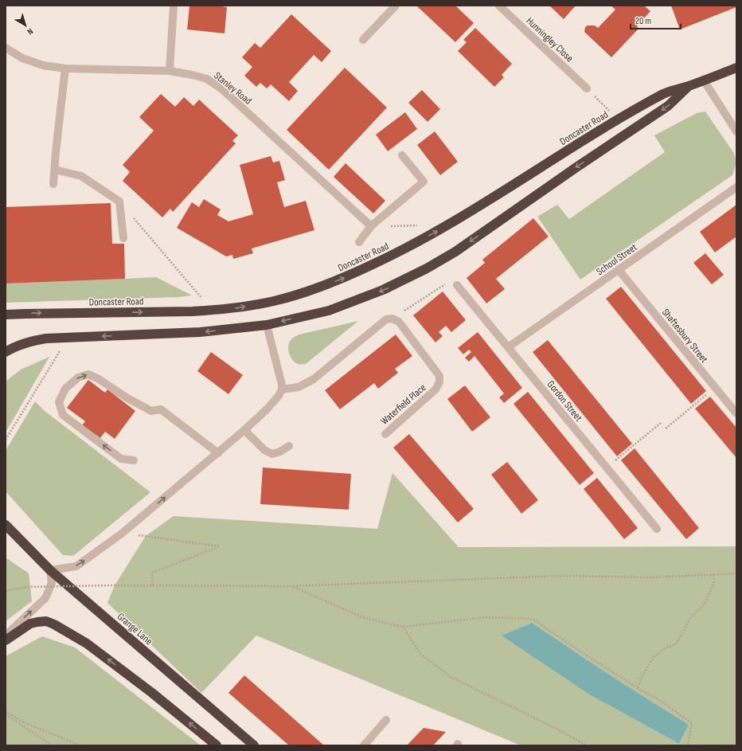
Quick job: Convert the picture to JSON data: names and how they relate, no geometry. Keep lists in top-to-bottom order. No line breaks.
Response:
{"streets":{"highway":["Doncaster Road","Grange Lane"],"street":["Hunningley Close","Stanley Road","School Street","Shaftesbury Street","Gordon Street","Waterfield Place"]},"crossings":[["School Street","Shaftesbury Street"],["School Street","Gordon Street"]],"scale_bar":"20 m","north":"bottom right"}
